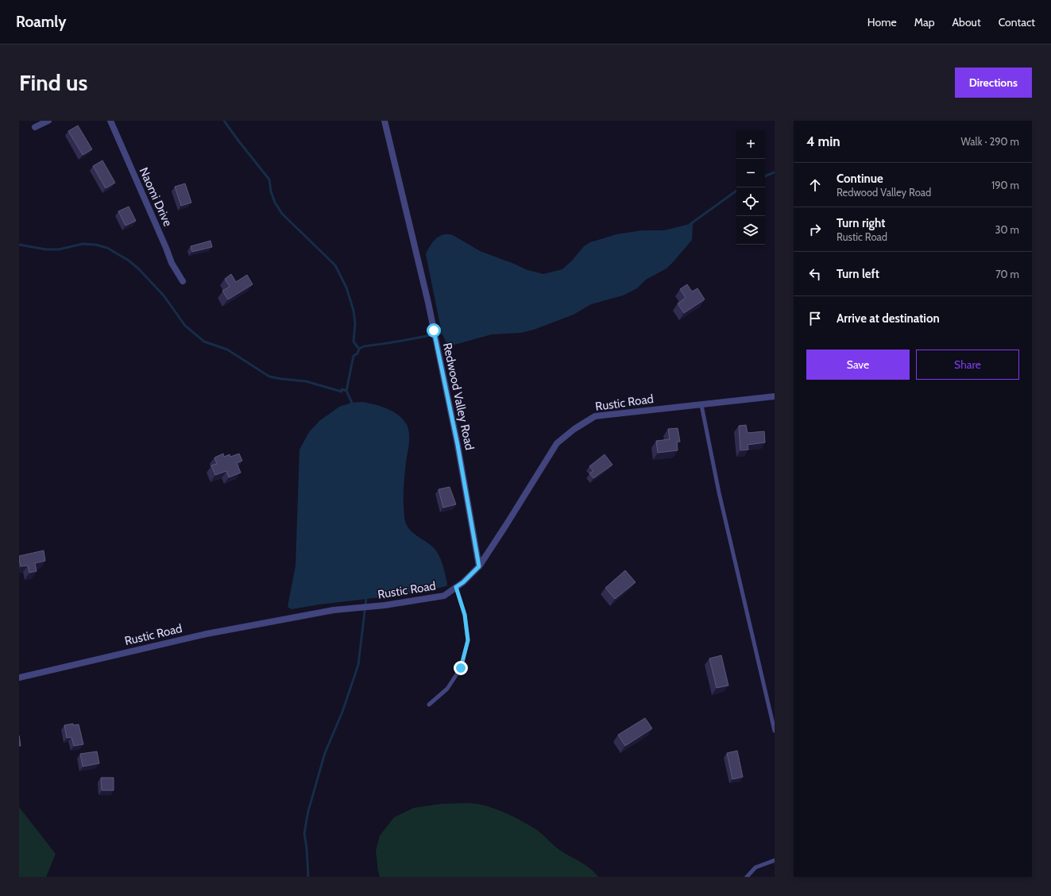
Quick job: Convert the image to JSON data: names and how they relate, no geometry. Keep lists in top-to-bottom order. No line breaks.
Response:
{"streets":{"street":["Naomi Drive","Redwood Valley Road","Rustic Road"]},"crossings":[["Redwood Valley Road","Rustic Road"]],"page":{"header":"Roamly","nav":["Home","Map","About","Contact"],"buttons":["Directions",["Save","Share"]],"title":"Find us","heading":["4 min","Walk · 290 m"],"map_buttons":["+","−"],"list":[["Continue","Redwood Valley Road","190 m"],["Turn right","Rustic Road","30 m"],["Turn left","70 m"],"Arrive at destination"]}}
